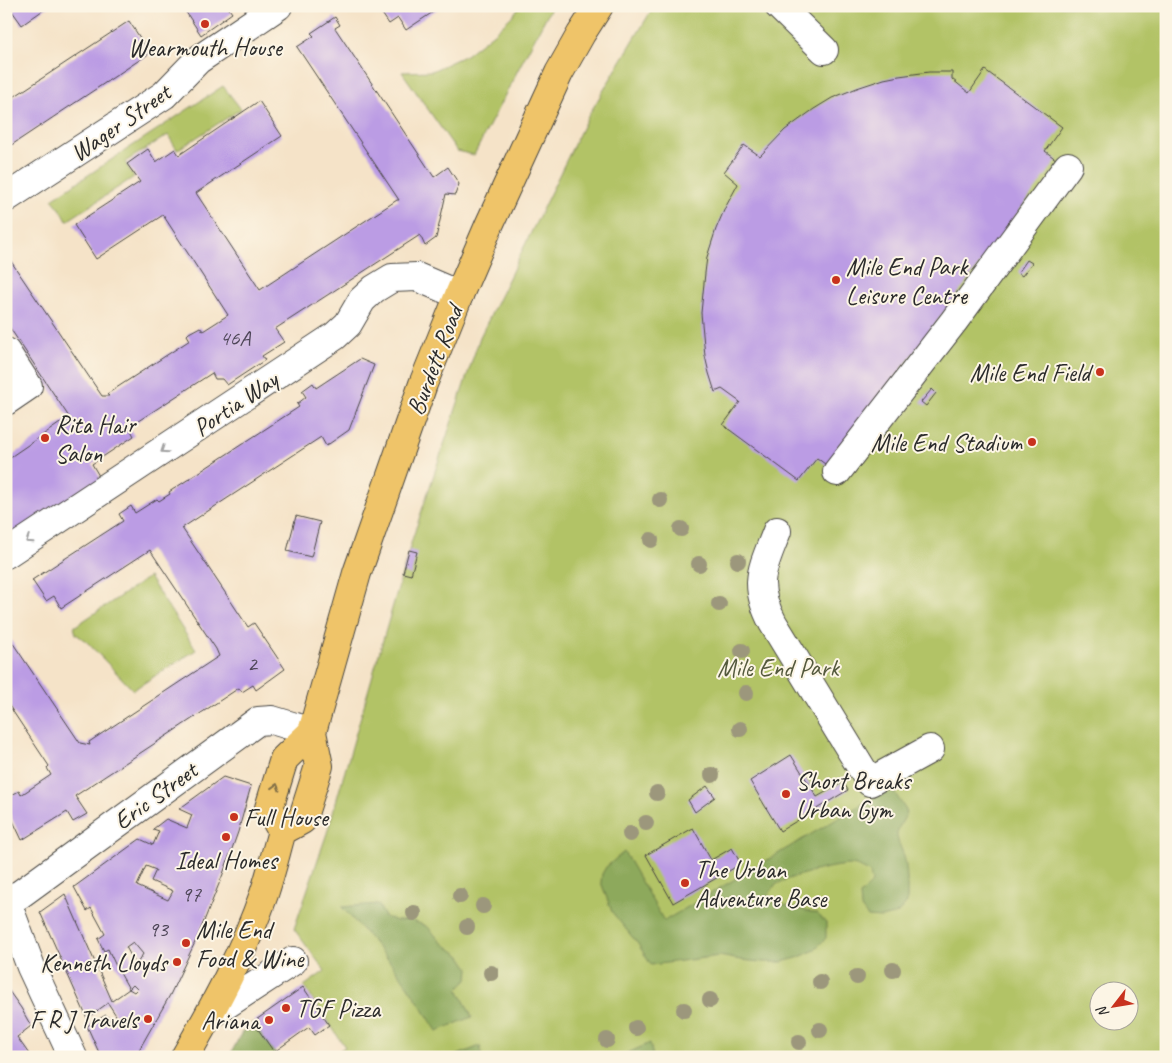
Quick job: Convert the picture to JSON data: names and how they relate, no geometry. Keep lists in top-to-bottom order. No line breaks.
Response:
{"streets":{"main road":["Burdett Road"],"street":["Wager Street","Portia Way","Eric Street"]},"crossings":[["Burdett Road","Portia Way"],["Burdett Road","Eric Street"]],"one_way":["Portia Way"],"parks":["Mile End Park"],"places":["Wearmouth House","Mile End Park Leisure Centre","Mile End Field","Rita Hair Salon","Mile End Stadium","Short Breaks Urban Gym","Full House","Ideal Homes","The Urban Adventure Base","Mile End Food & Wine","Kenneth Lloyds","TGF Pizza","F R J Travels","Ariana"],"house_numbers":["46A","2","97","93"],"north":"bottom left"}
